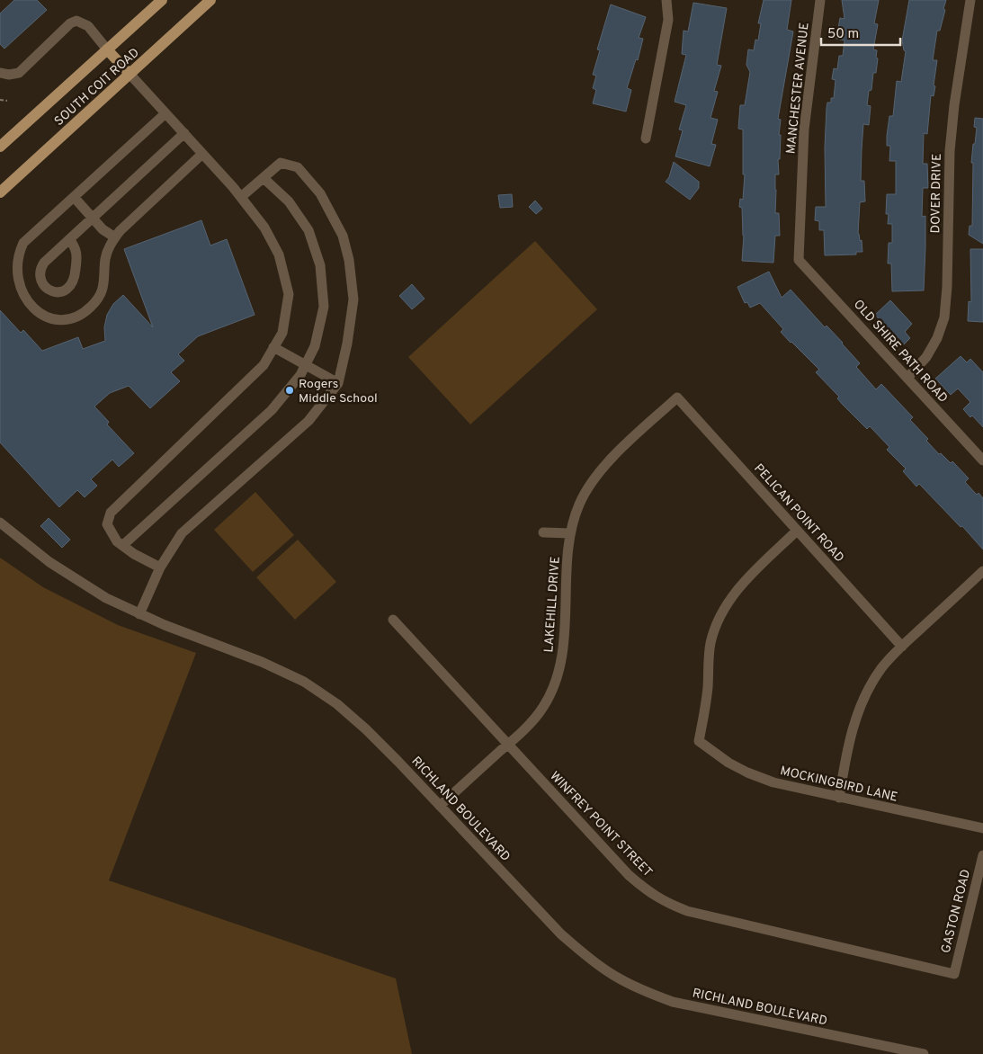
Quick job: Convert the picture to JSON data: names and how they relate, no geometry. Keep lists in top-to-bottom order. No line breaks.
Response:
{"streets":{"main road":["SOUTH COIT ROAD"],"street":["MANCHESTER AVENUE","DOVER DRIVE","OLD SHIRE PATH ROAD","PELICAN POINT ROAD","LAKEHILL DRIVE","MOCKINGBIRD LANE","RICHLAND BOULEVARD","WINFREY POINT STREET","GASTON ROAD"]},"crossings":[["MANCHESTER AVENUE","OLD SHIRE PATH ROAD"],["DOVER DRIVE","OLD SHIRE PATH ROAD"],["PELICAN POINT ROAD","LAKEHILL DRIVE"],["PELICAN POINT ROAD","MOCKINGBIRD LANE"],["LAKEHILL DRIVE","RICHLAND BOULEVARD"],["LAKEHILL DRIVE","WINFREY POINT STREET"],["WINFREY POINT STREET","GASTON ROAD"]],"places":["Rogers Middle School"],"scale_bar":"50 m"}
